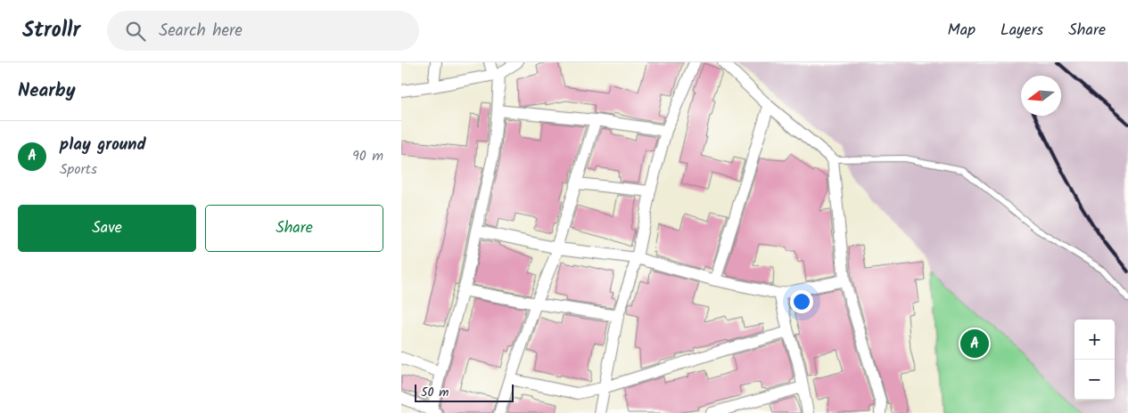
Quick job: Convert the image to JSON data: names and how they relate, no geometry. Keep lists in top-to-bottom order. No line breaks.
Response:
{"scale_bar":"50 m","north":"left","page":{"header":"Strollr","search":"Search here","nav":["Map","Layers","Share"],"heading":"Nearby","list":[{"mark":"A","name":"play ground","note":"Sports","value":"90 m"}],"buttons":["Save","Share"],"map_buttons":["+","−"],"pins":"A","scale":"50 m"}}
